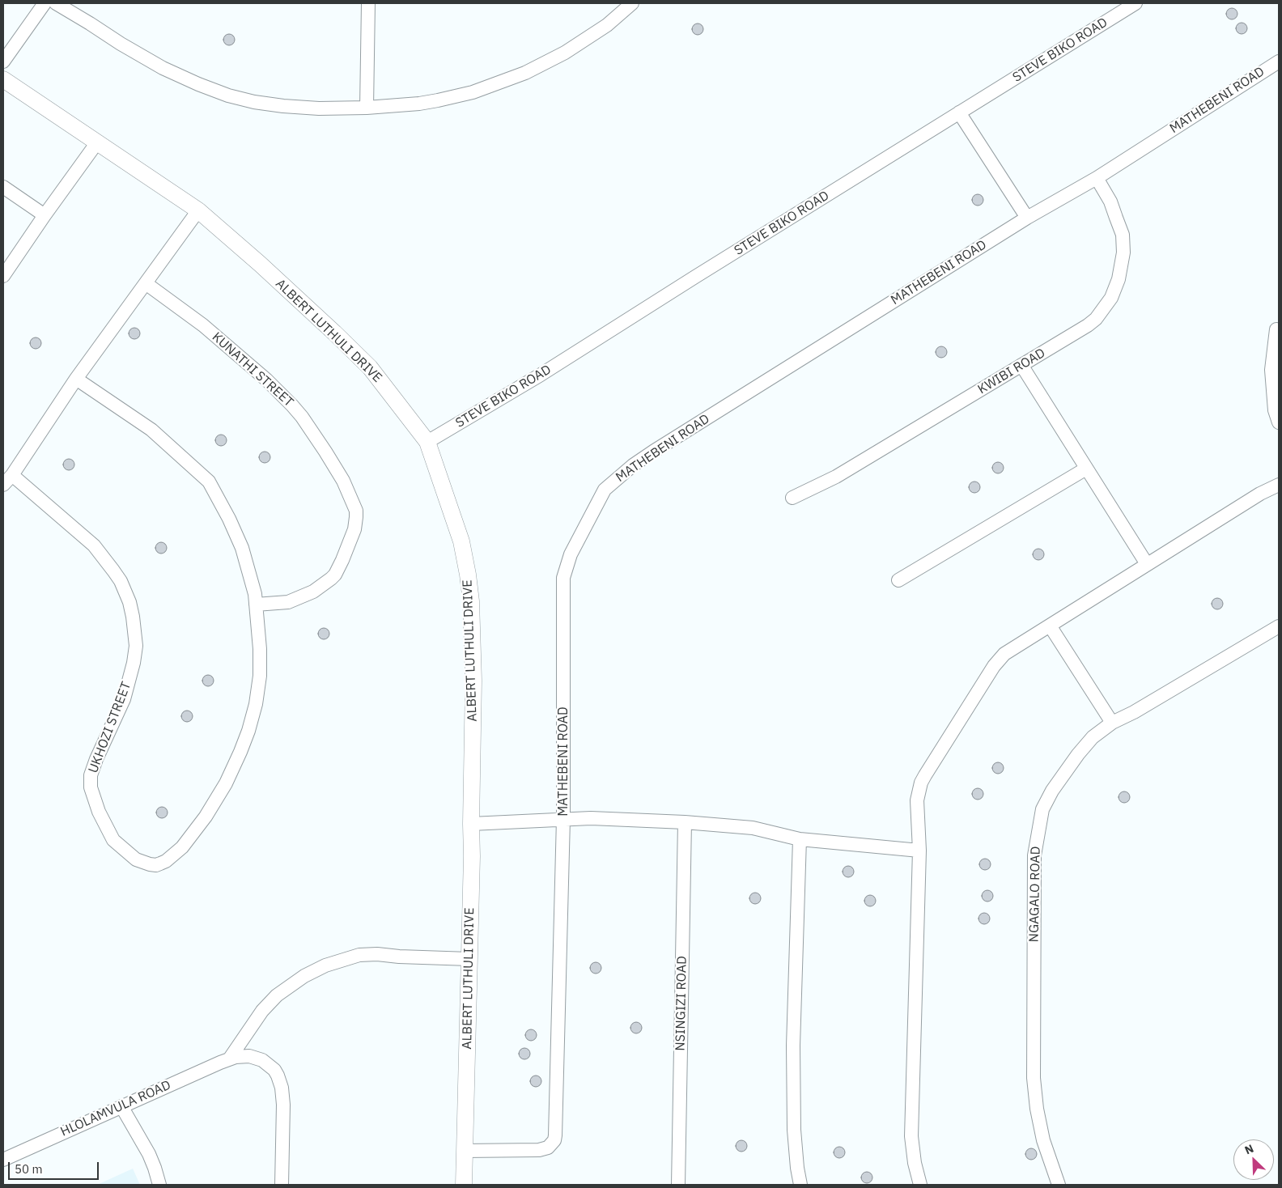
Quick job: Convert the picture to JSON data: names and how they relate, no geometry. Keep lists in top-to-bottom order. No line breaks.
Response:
{"streets":{"street":["STEVE BIKO ROAD","MATHEBENI ROAD","ALBERT LUTHULI DRIVE","KUNATHI STREET","KWIBI ROAD","UKHOZI STREET","NGAGALO ROAD","NSINGIZI ROAD","HLOLAMVULA ROAD"]},"crossings":[["STEVE BIKO ROAD","ALBERT LUTHULI DRIVE"],["MATHEBENI ROAD","ALBERT LUTHULI DRIVE"],["MATHEBENI ROAD","KWIBI ROAD"],["KUNATHI STREET","UKHOZI STREET"]],"scale_bar":"50 m","north":"top left"}
